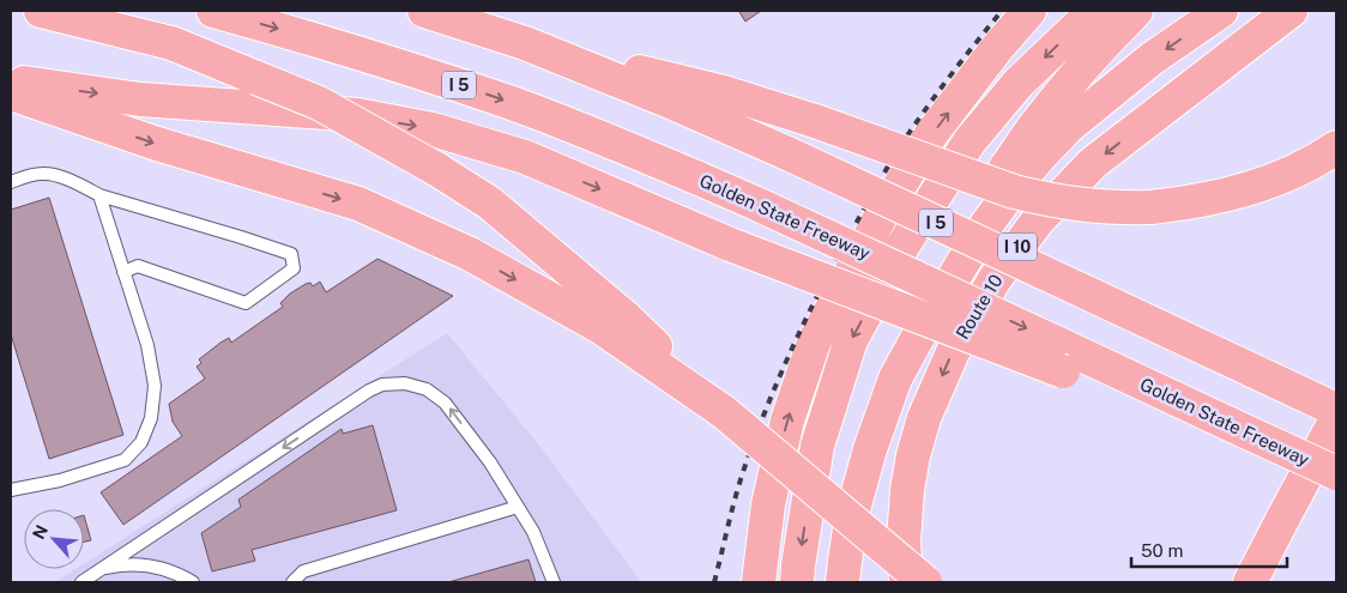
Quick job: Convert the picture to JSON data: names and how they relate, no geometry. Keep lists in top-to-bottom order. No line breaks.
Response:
{"streets":{"highway":["I 5","Golden State Freeway","I 10","Route 10"]},"scale_bar":"50 m","north":"top left"}
